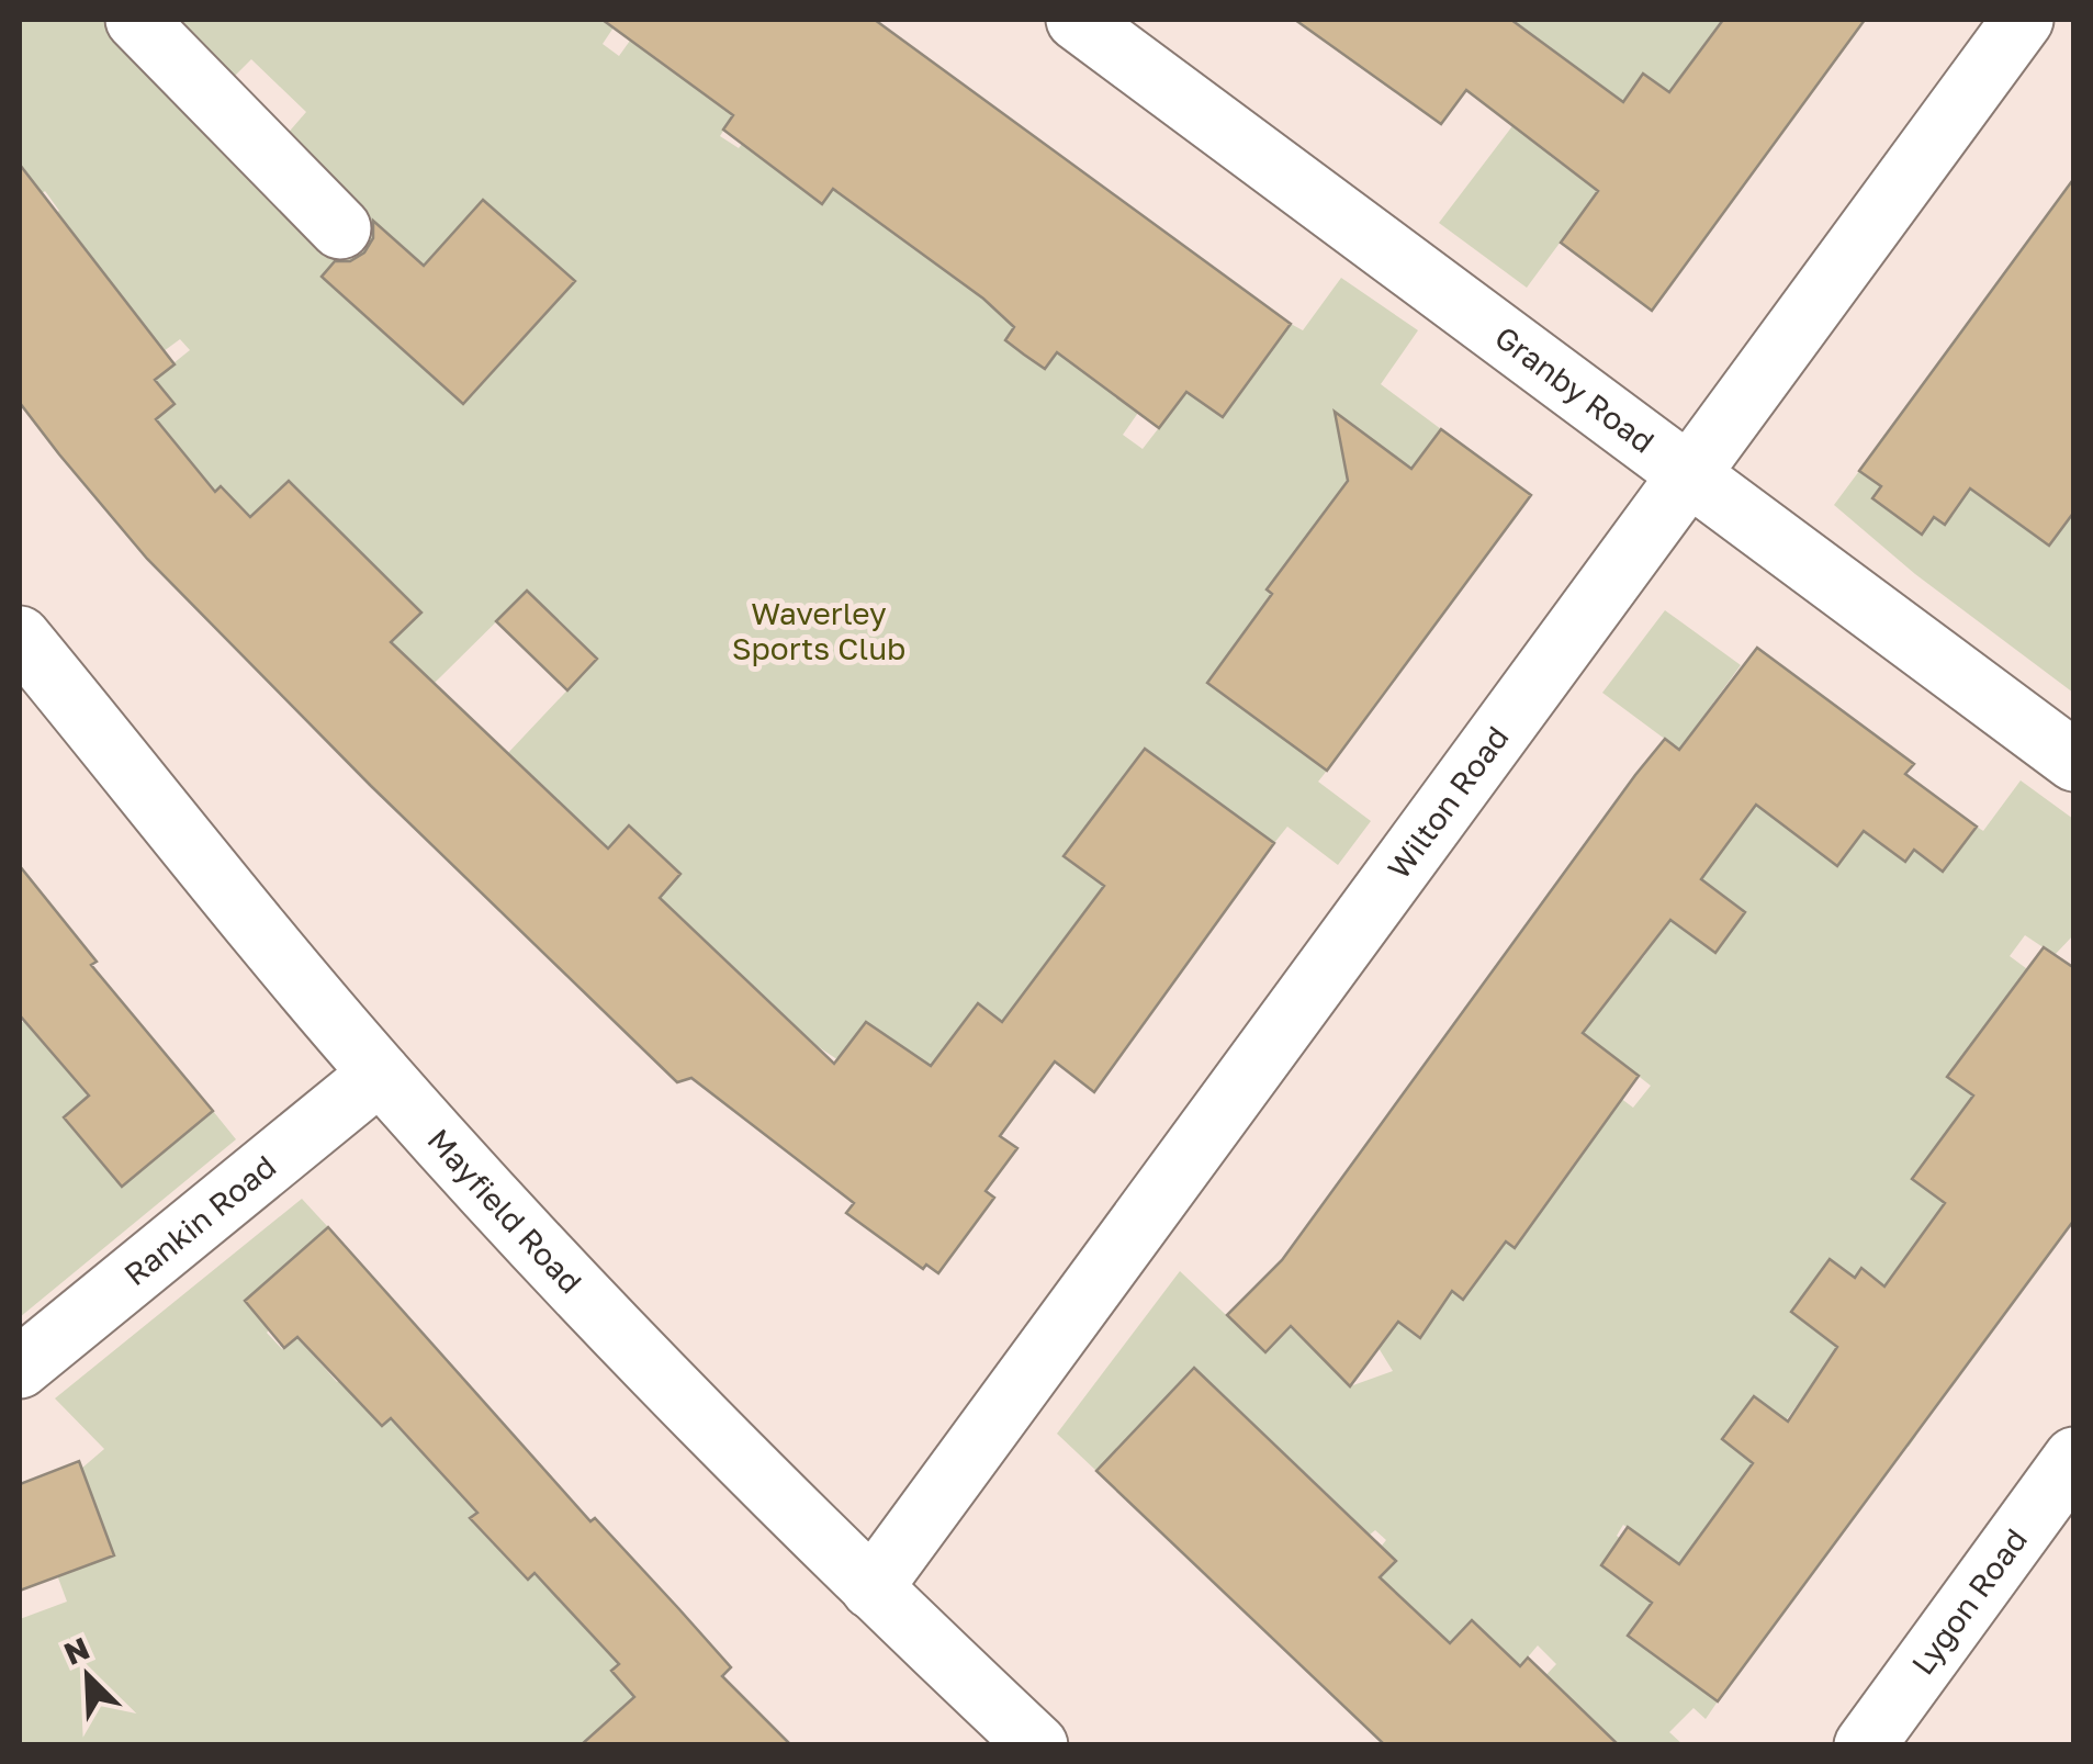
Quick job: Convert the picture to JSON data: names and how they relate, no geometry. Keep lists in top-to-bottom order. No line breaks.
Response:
{"streets":{"street":["Granby Road","Wilton Road","Mayfield Road","Rankin Road","Lygon Road"]},"crossings":[["Granby Road","Wilton Road"],["Wilton Road","Mayfield Road"],["Mayfield Road","Rankin Road"]],"parks":["Waverley Sports Club"],"north":"top left"}
